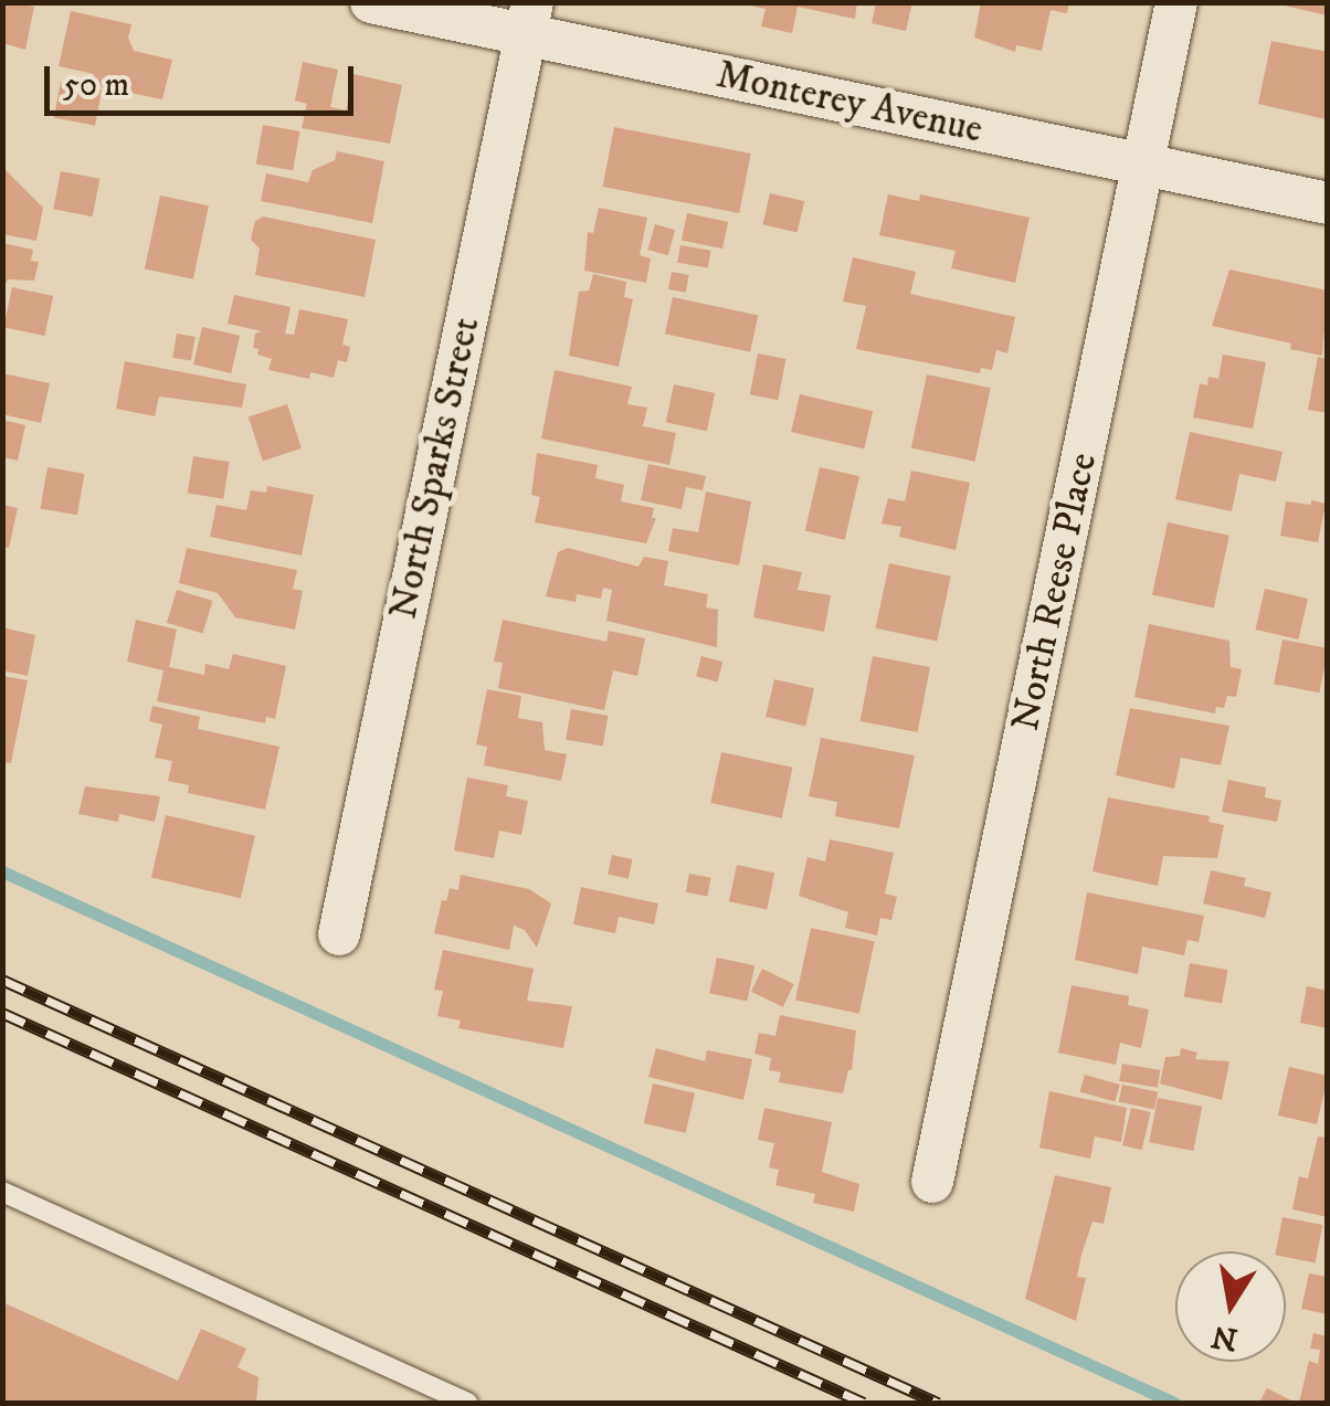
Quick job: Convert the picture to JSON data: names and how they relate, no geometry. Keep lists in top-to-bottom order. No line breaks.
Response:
{"streets":{"street":["Monterey Avenue","North Sparks Street","North Reese Place"]},"crossings":[["Monterey Avenue","North Sparks Street"],["Monterey Avenue","North Reese Place"]],"scale_bar":"50 m","north":"bottom"}
